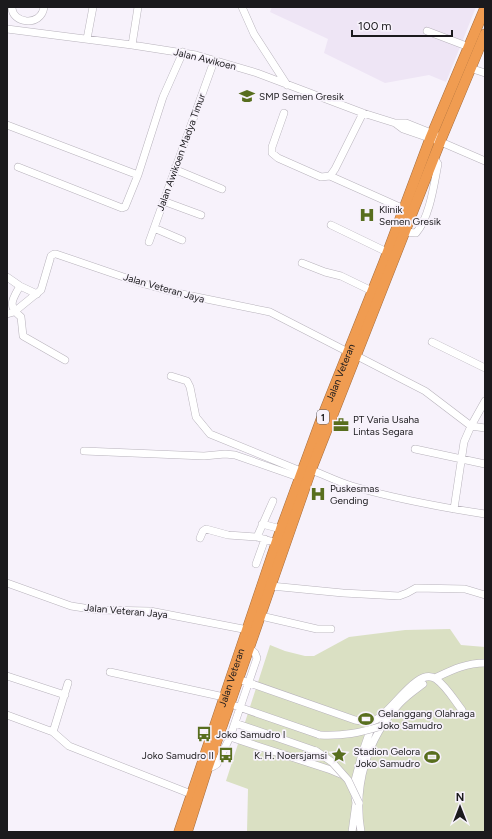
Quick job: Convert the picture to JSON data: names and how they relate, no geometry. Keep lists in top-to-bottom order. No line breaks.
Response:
{"streets":{"highway":["Jalan Veteran","1"],"street":["Jalan Awikoen","Jalan Awikoen Madya Timur","Jalan Veteran Jaya"]},"crossings":[["Jalan Awikoen","Jalan Awikoen Madya Timur"],["Jalan Awikoen","Jalan Veteran"],["Jalan Veteran Jaya","Jalan Veteran"]],"places":{"school or university":["SMP Semen Gresik"],"hospital":["Klinik Semen Gresik","Puskesmas Gending"],"office":["PT Varia Usaha Lintas Segara"],"sports":["Gelanggang Olahraga Joko Samudro","Stadion Gelora Joko Samudro"],"bus stop":["Joko Samudro I","Joko Samudro II"],"place":["K. H. Noersjamsi"]},"scale_bar":"100 m","north":"top"}
